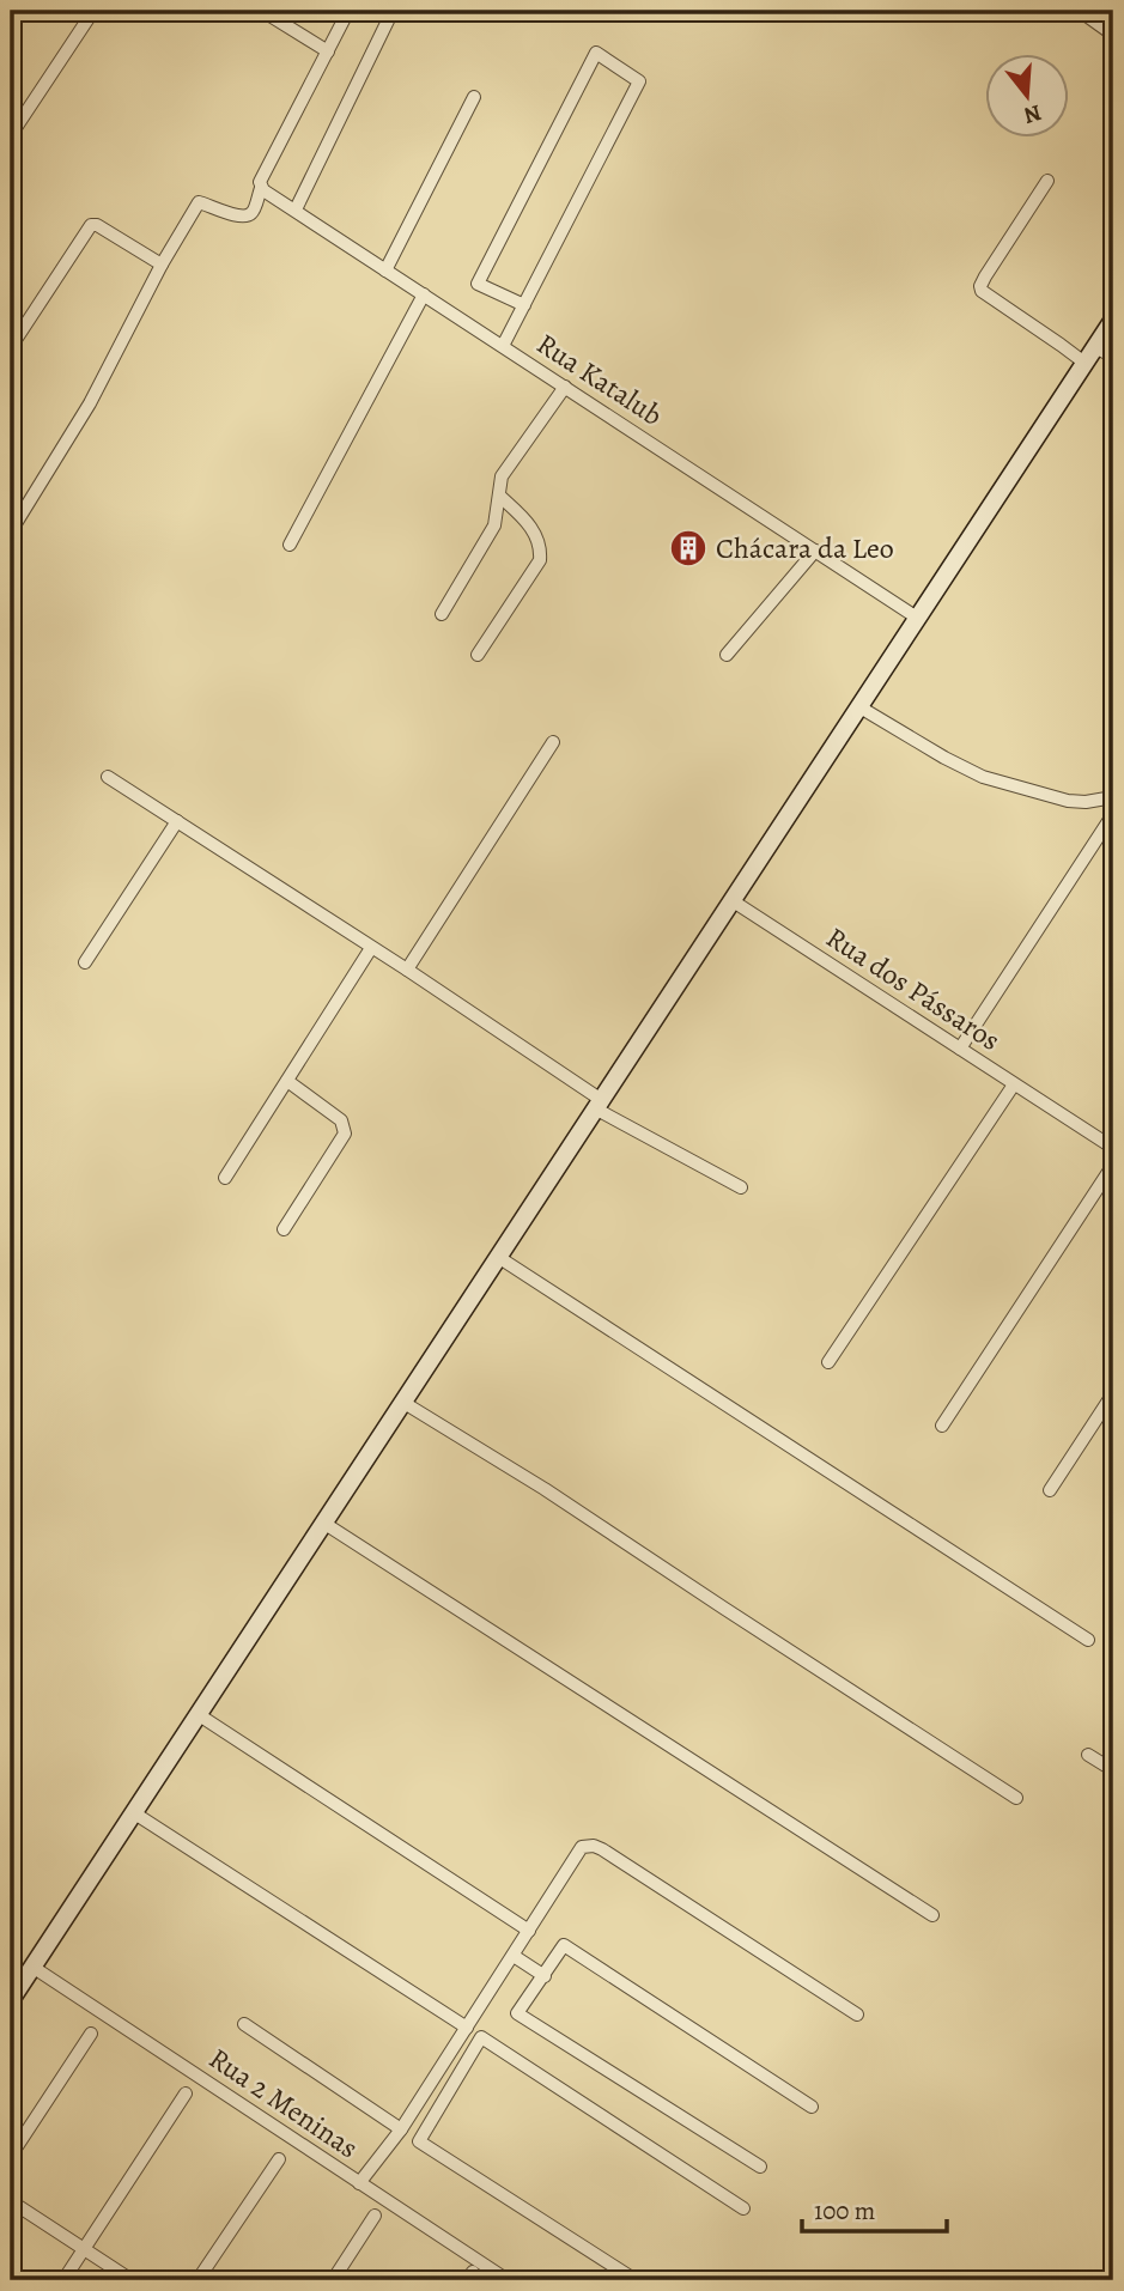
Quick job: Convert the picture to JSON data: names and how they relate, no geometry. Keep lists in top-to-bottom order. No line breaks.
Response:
{"streets":{"street":["Rua Katalub","Rua dos Pássaros","Rua 2 Meninas"]},"places":{"building":["Chácara da Leo"]},"scale_bar":"100 m","north":"bottom"}
